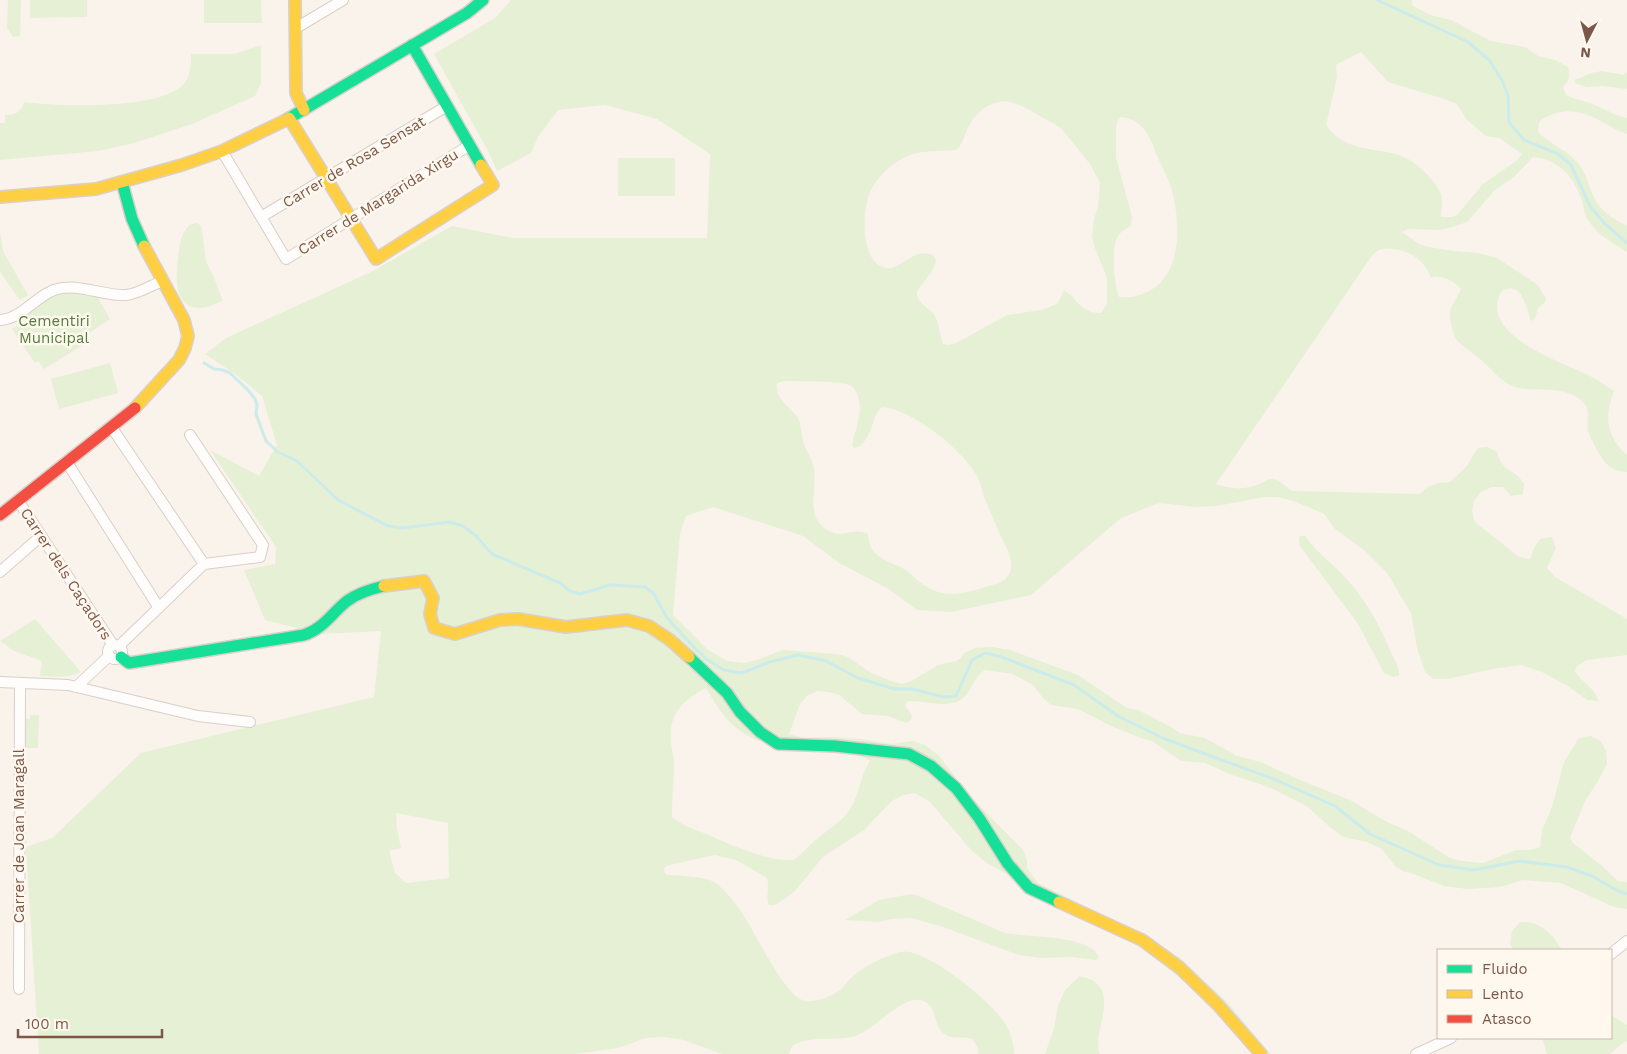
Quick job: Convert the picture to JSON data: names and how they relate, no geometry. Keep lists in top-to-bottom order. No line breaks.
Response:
{"streets":{"street":["Carrer de Rosa Sensat","Carrer de Margarida Xirgu","Carrer dels Caçadors","Carrer de Joan Maragall"]},"crossings":[["Carrer de Rosa Sensat","Carrer de Margarida Xirgu"]],"parks":["Cementiri Municipal"],"legend":["Fluido","Lento","Atasco"],"scale_bar":"100 m","north":"bottom"}
